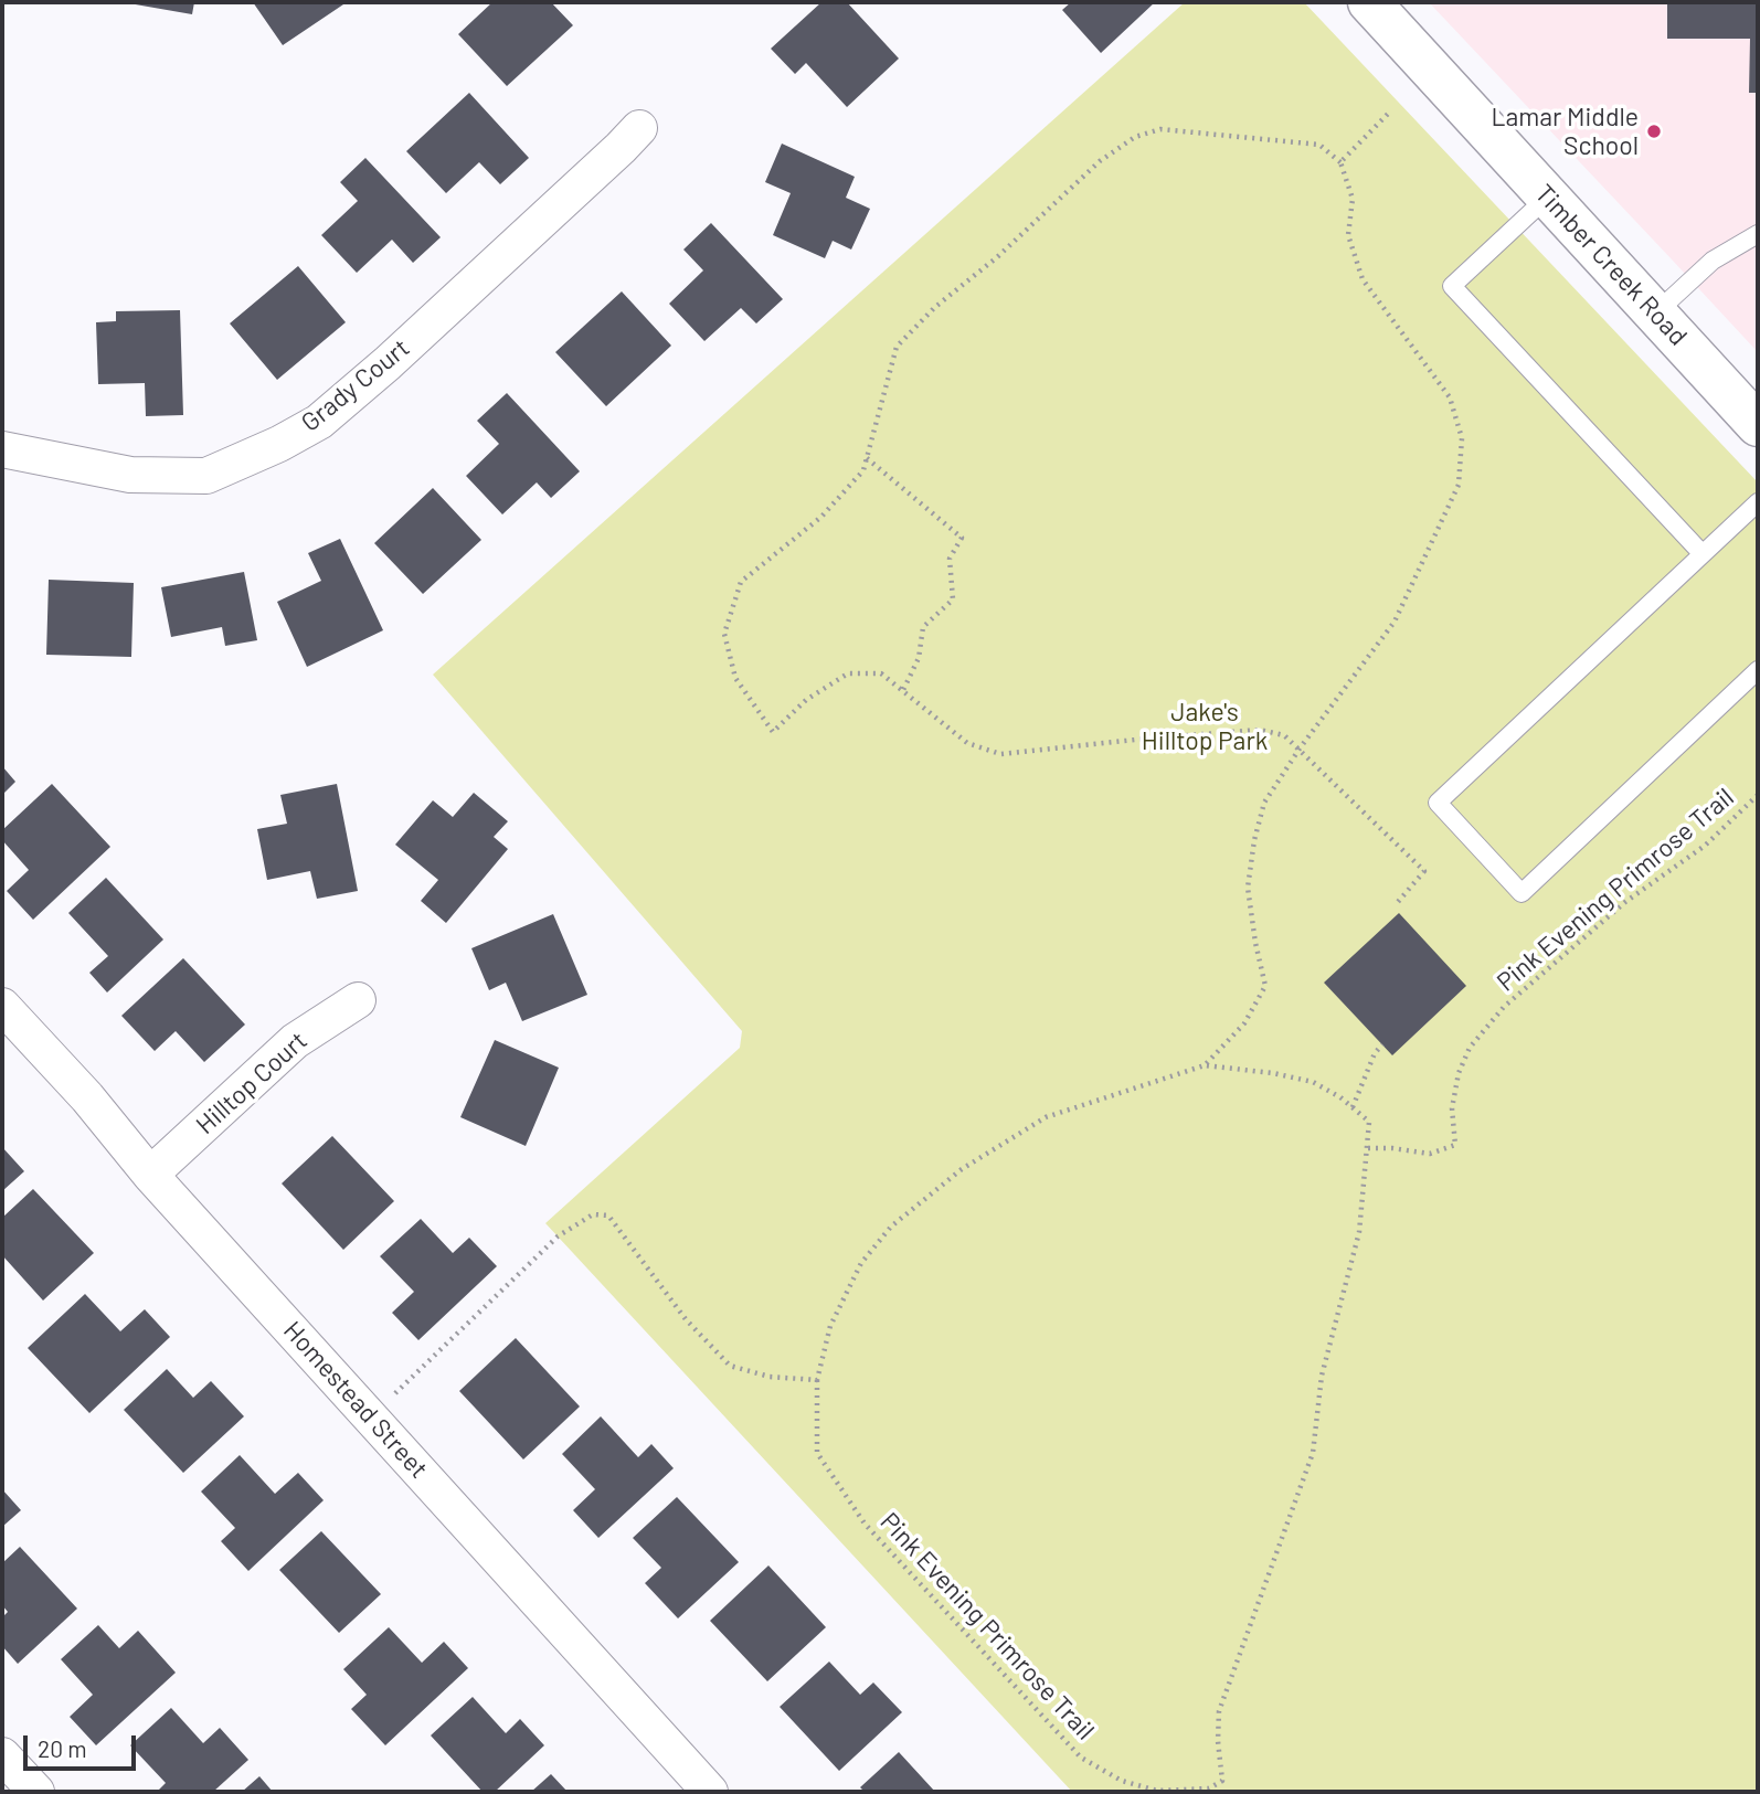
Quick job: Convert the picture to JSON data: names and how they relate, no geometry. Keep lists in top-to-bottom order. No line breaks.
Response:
{"streets":{"street":["Timber Creek Road","Grady Court","Hilltop Court","Homestead Street"],"path":["Pink Evening Primrose Trail"]},"crossings":[["Hilltop Court","Homestead Street"]],"parks":["Jake's Hilltop Park"],"places":["Lamar Middle School"],"scale_bar":"20 m"}
